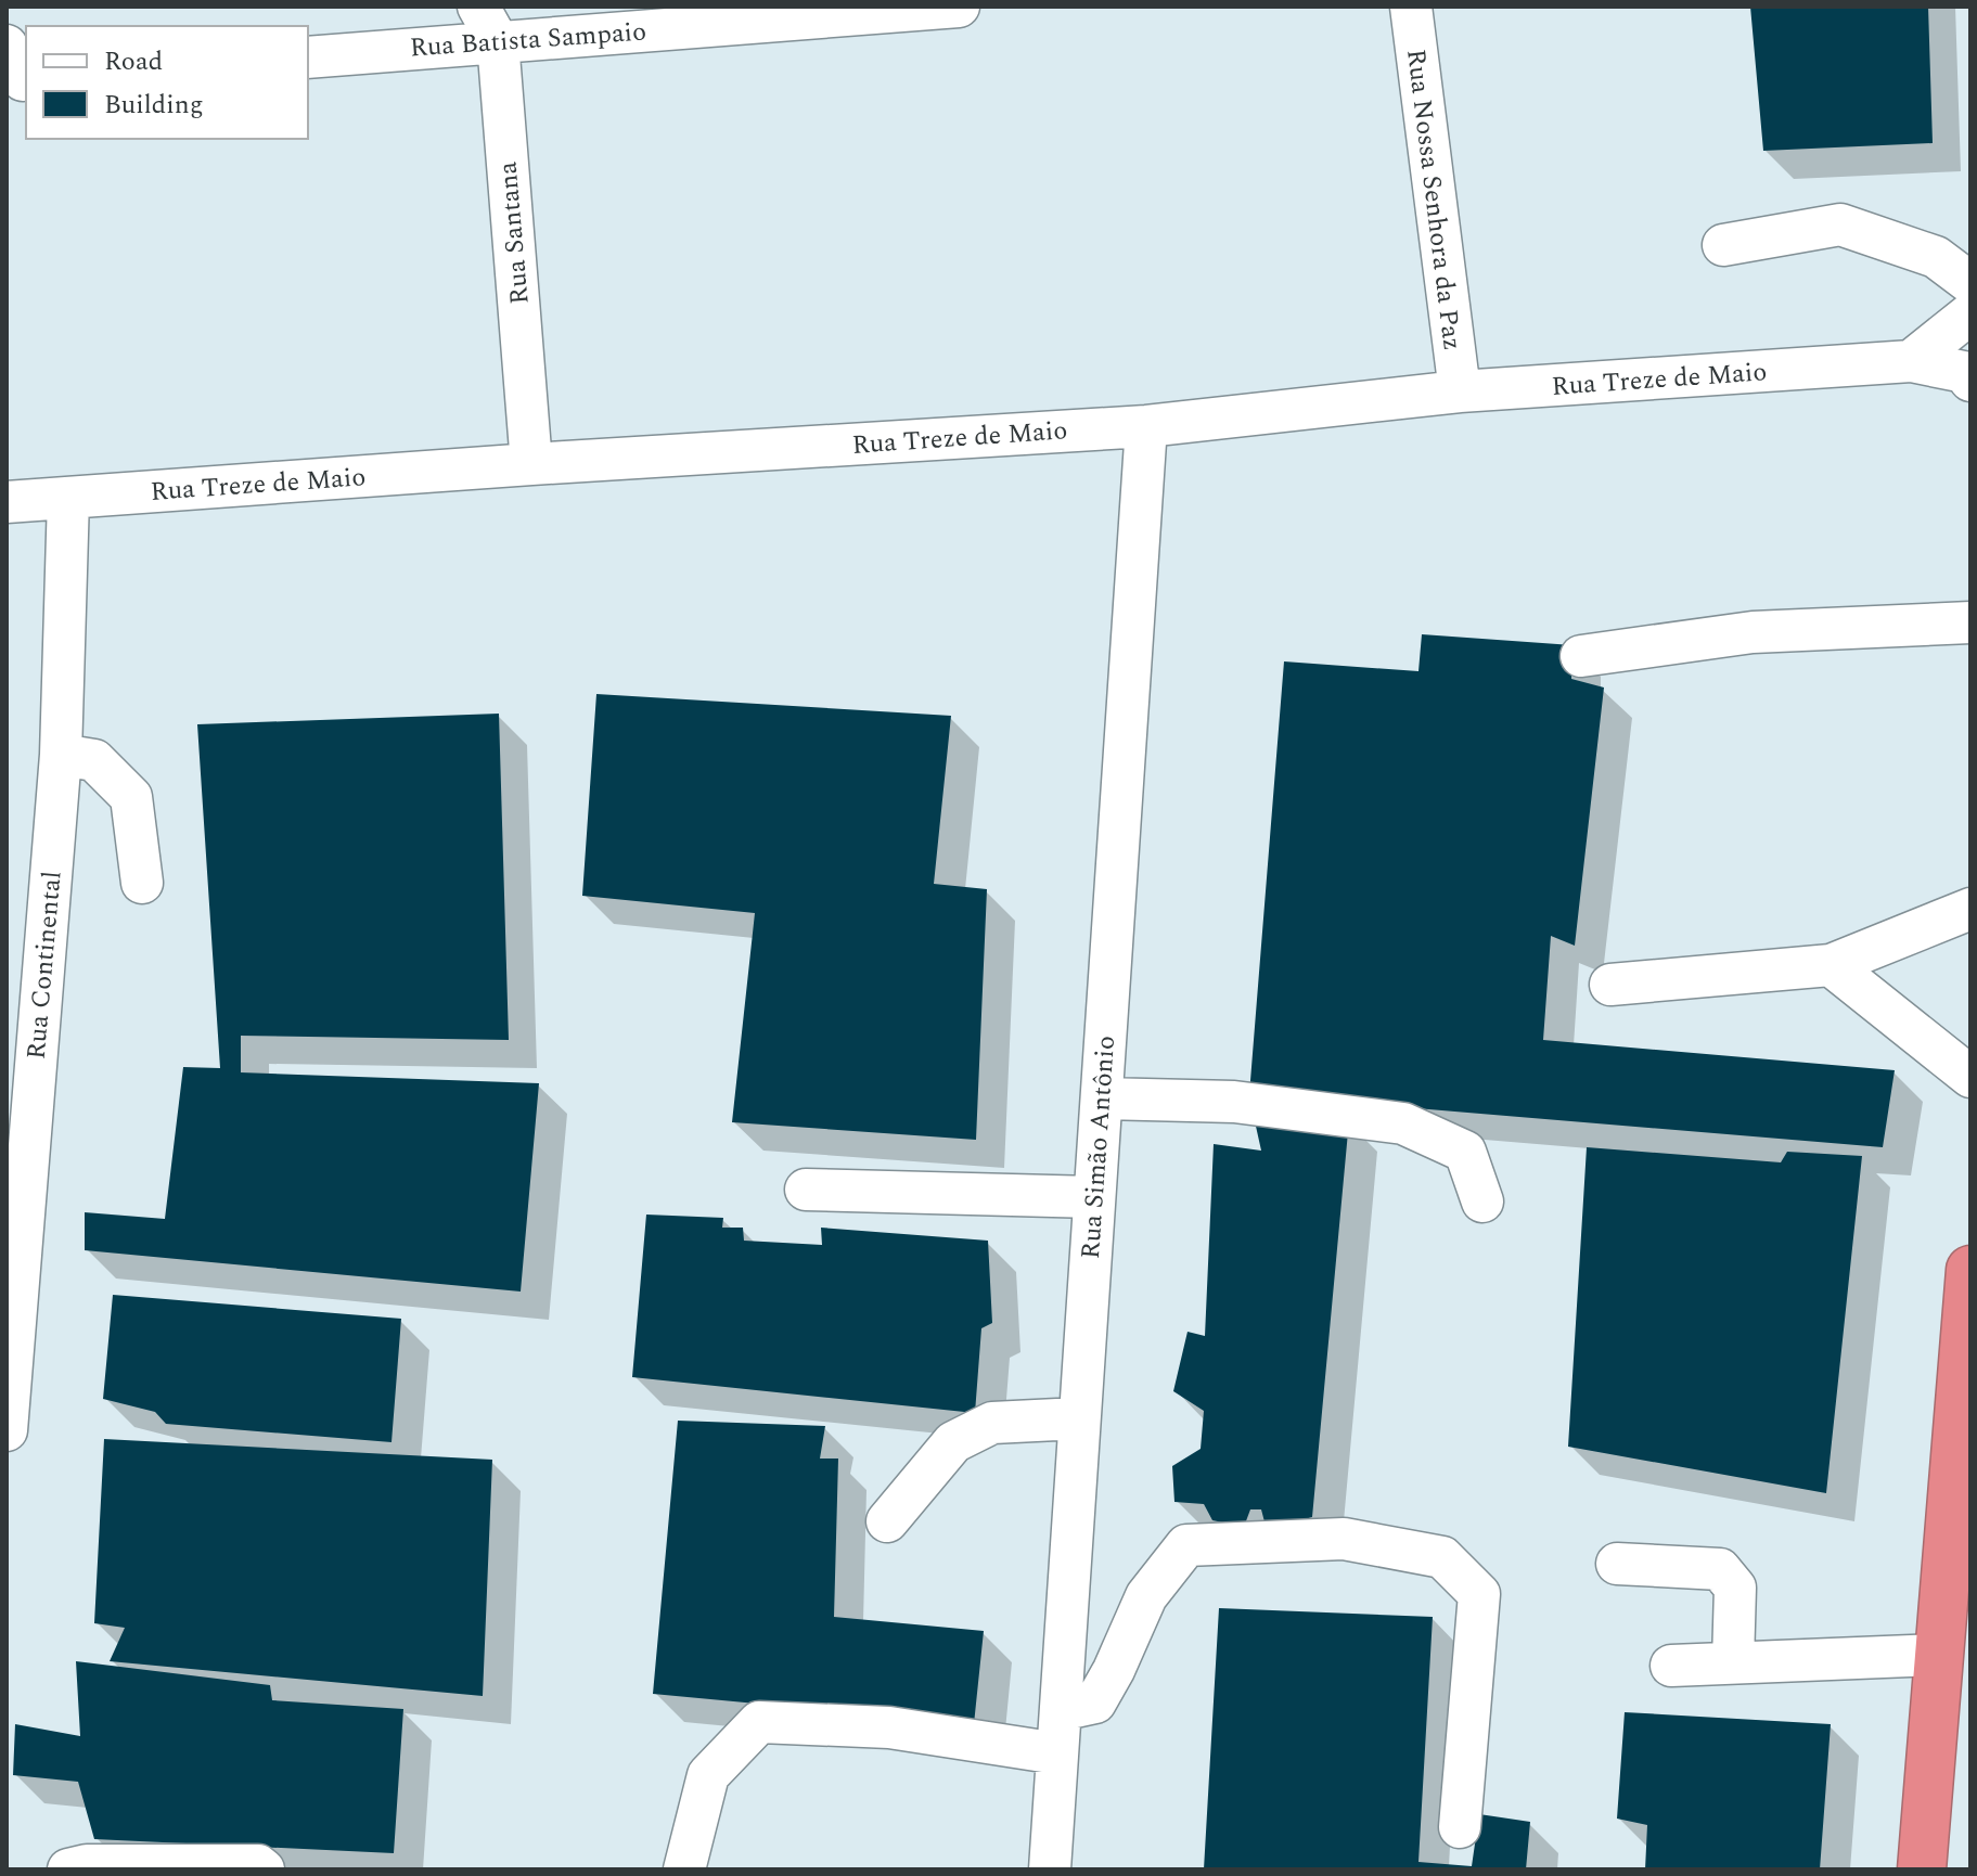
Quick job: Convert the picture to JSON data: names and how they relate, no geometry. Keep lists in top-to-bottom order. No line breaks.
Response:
{"streets":{"street":["Rua Batista Sampaio","Rua Nossa Senhora da Paz","Rua Santana","Rua Treze de Maio","Rua Continental","Rua Simão Antônio"]},"crossings":[["Rua Batista Sampaio","Rua Santana"],["Rua Nossa Senhora da Paz","Rua Treze de Maio"],["Rua Santana","Rua Treze de Maio"],["Rua Treze de Maio","Rua Continental"],["Rua Treze de Maio","Rua Simão Antônio"]],"legend":["Road","Building"]}
